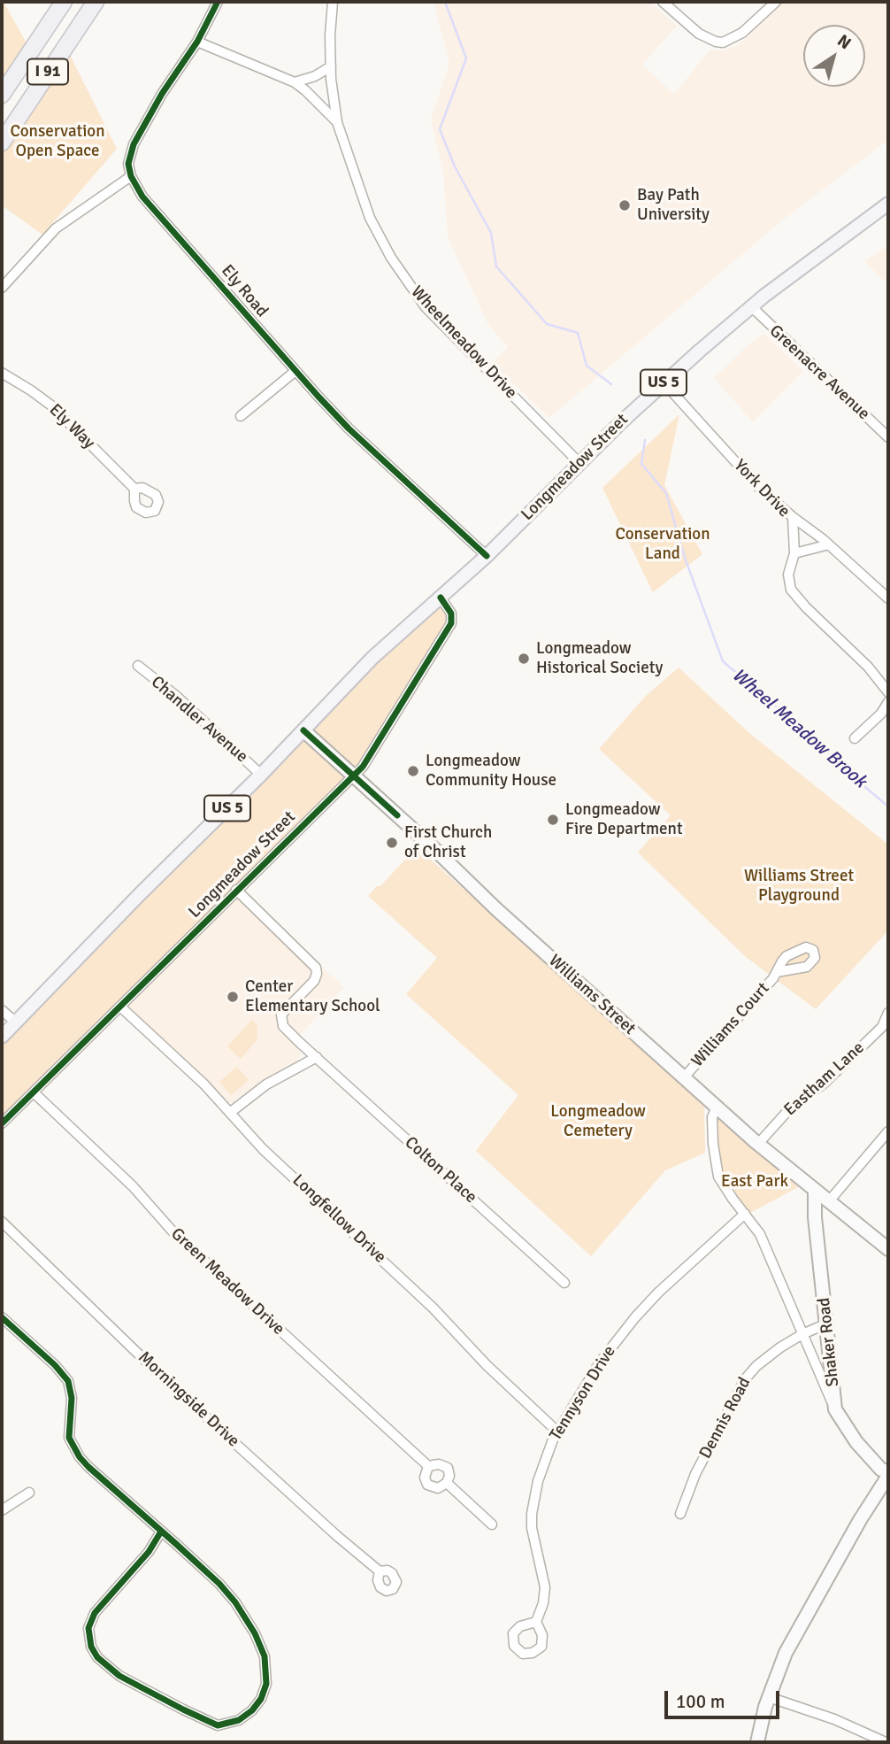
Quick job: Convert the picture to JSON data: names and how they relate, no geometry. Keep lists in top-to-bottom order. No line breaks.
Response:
{"streets":{"highway":["I 91"],"main road":["US 5","Longmeadow Street","Williams Street","Shaker Road"],"street":["Ely Road","Wheelmeadow Drive","Greenacre Avenue","Ely Way","York Drive","Chandler Avenue","Williams Court","Eastham Lane","Colton Place","Longfellow Drive","Green Meadow Drive","Tennyson Drive","Morningside Drive","Dennis Road"]},"crossings":[["Ely Road","Longmeadow Street"],["Wheelmeadow Drive","Longmeadow Street"],["Greenacre Avenue","Longmeadow Street"],["Longmeadow Street","York Drive"],["Longmeadow Street","Chandler Avenue"],["Longmeadow Street","Williams Street"],["Longmeadow Street","Colton Place"],["Longmeadow Street","Longfellow Drive"],["Longmeadow Street","Green Meadow Drive"],["Williams Street","Williams Court"],["Williams Street","Eastham Lane"],["Williams Street","Shaker Road"],["Longfellow Drive","Tennyson Drive"],["Shaker Road","Dennis Road"]],"water":["Wheel Meadow Brook"],"parks":["Conservation Open Space","Conservation Land","Williams Street Playground","Longmeadow Cemetery","East Park"],"places":["Bay Path University","Longmeadow Historical Society","Longmeadow Community House","Longmeadow Fire Department","First Church of Christ","Center Elementary School"],"scale_bar":"100 m","north":"top right"}
